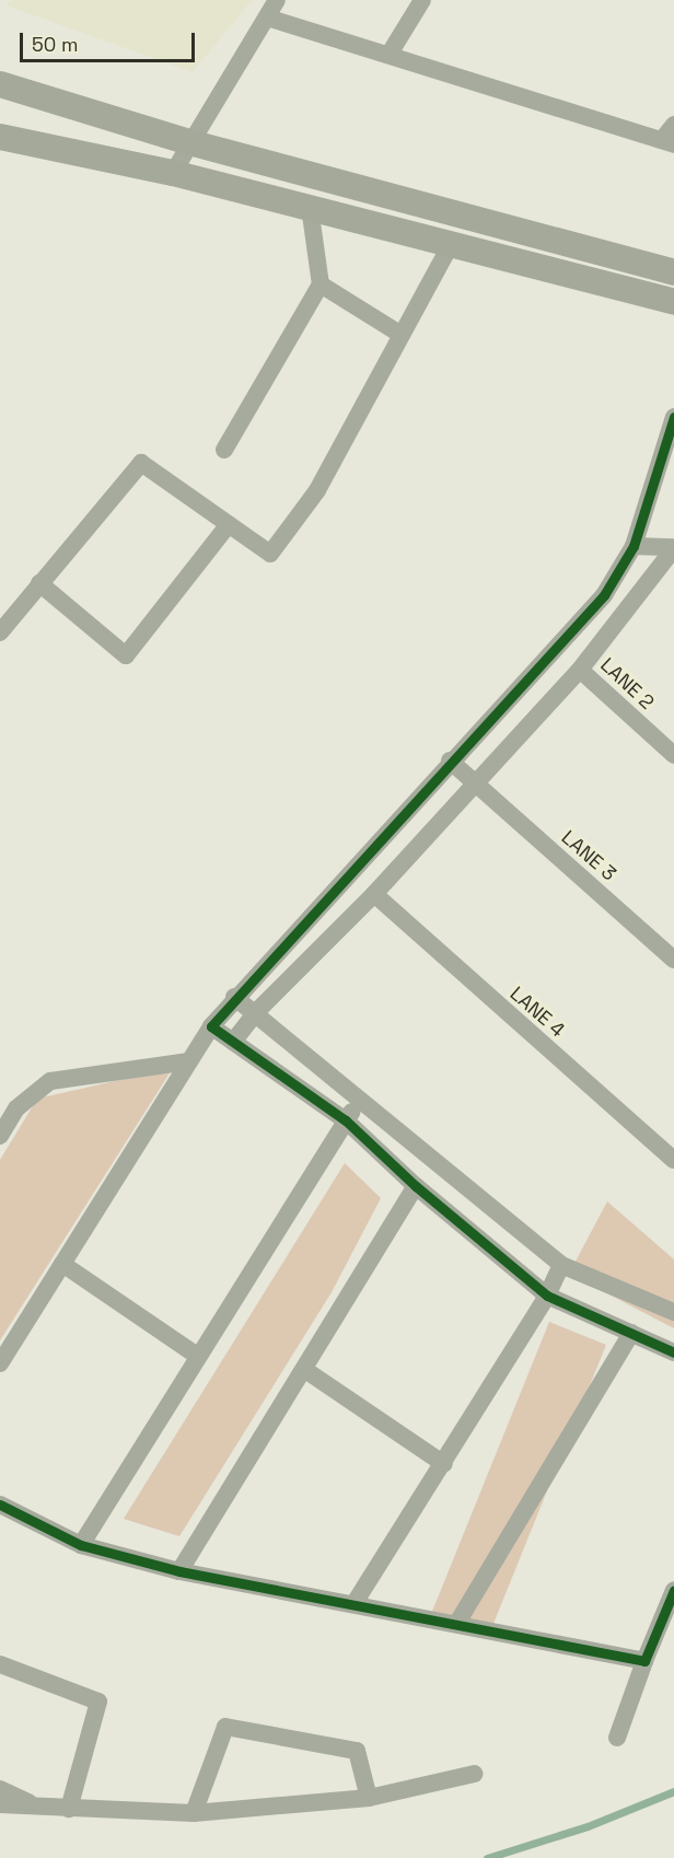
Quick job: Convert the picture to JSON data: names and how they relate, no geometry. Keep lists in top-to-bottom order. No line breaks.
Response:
{"streets":{"street":["LANE 2","LANE 3","LANE 4"]},"scale_bar":"50 m"}
